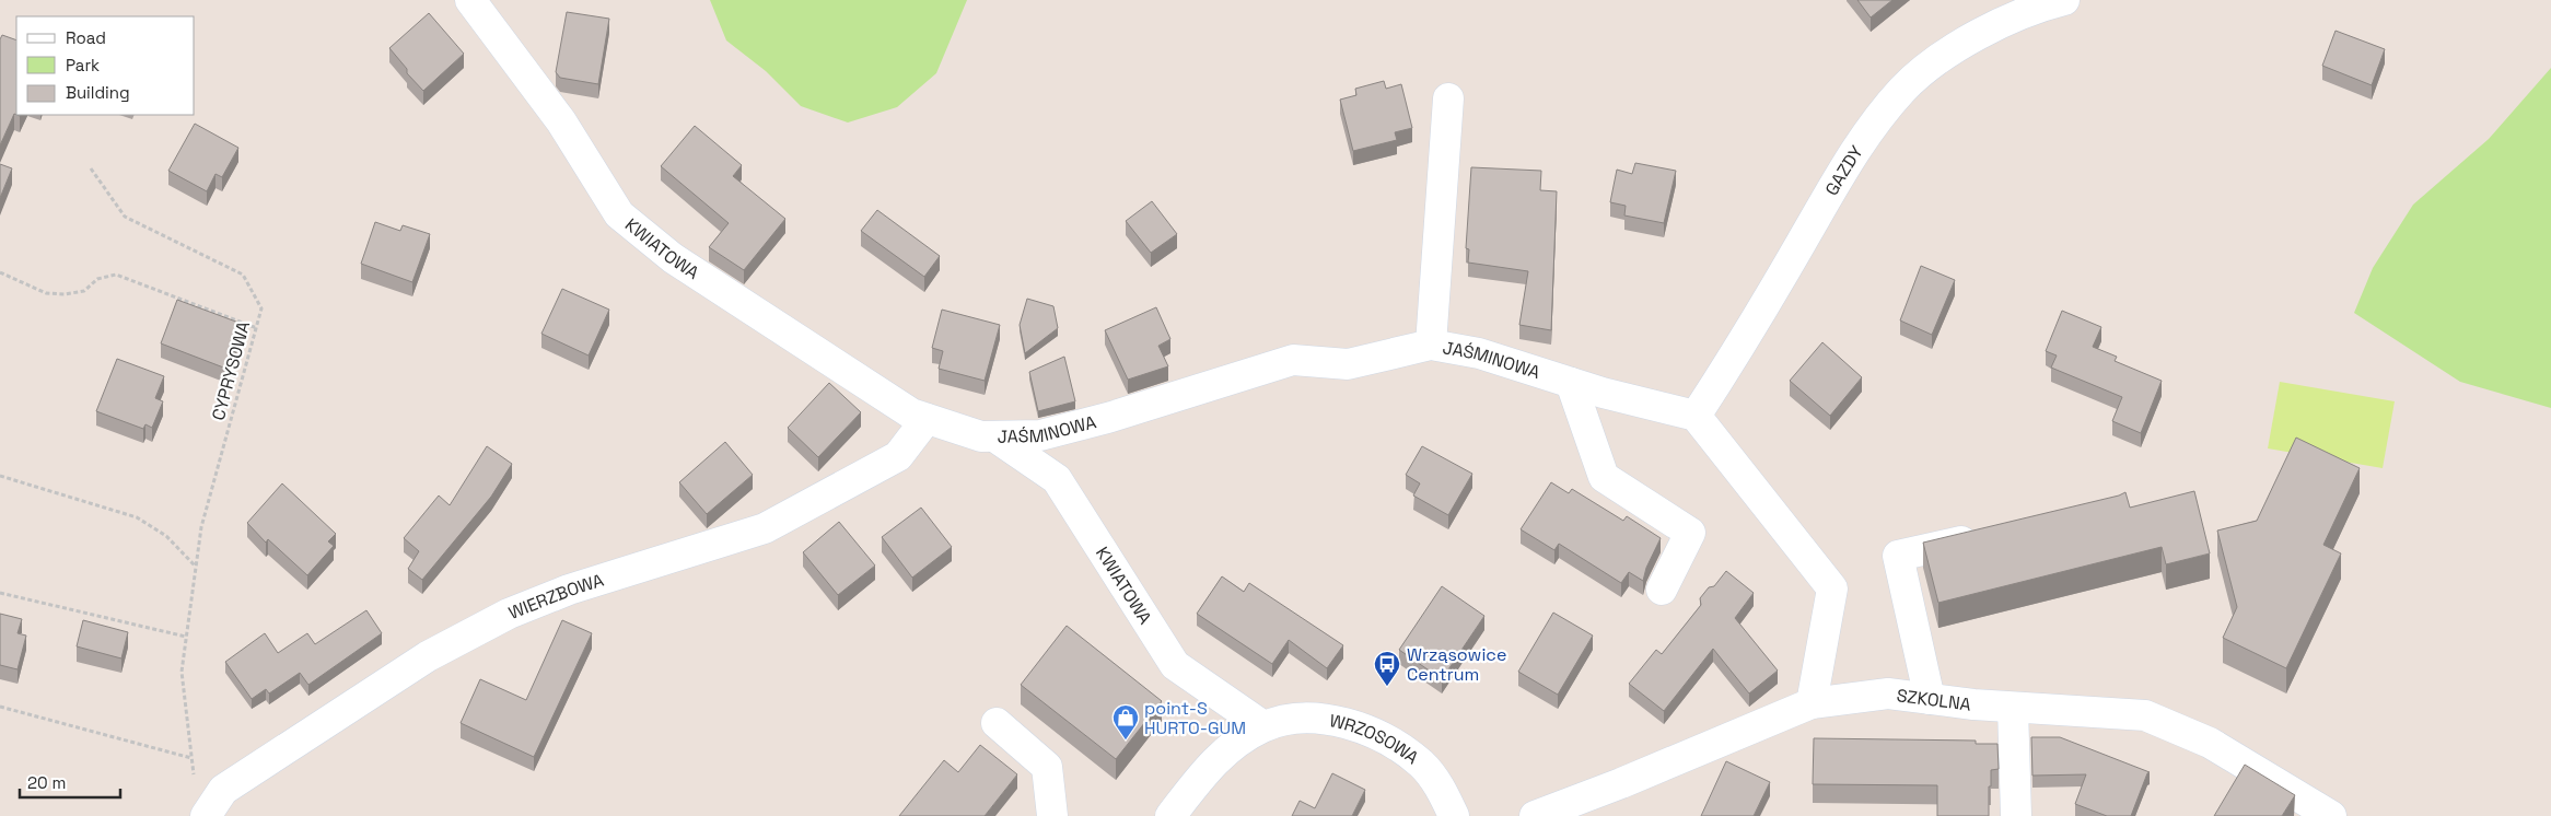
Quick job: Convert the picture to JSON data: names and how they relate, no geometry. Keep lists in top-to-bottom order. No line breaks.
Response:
{"streets":{"street":["GAZDY","KWIATOWA","JAŚMINOWA","WIERZBOWA","SZKOLNA","WRZOSOWA"],"path":["CYPRYSOWA"]},"crossings":[["GAZDY","JAŚMINOWA"],["KWIATOWA","JAŚMINOWA"],["KWIATOWA","WIERZBOWA"],["KWIATOWA","WRZOSOWA"],["JAŚMINOWA","WIERZBOWA"]],"places":{"bus stop":["Wrząsowice Centrum"],"shop":["point-S HURTO-GUM"]},"legend":["Road","Park","Building"],"scale_bar":"20 m"}
